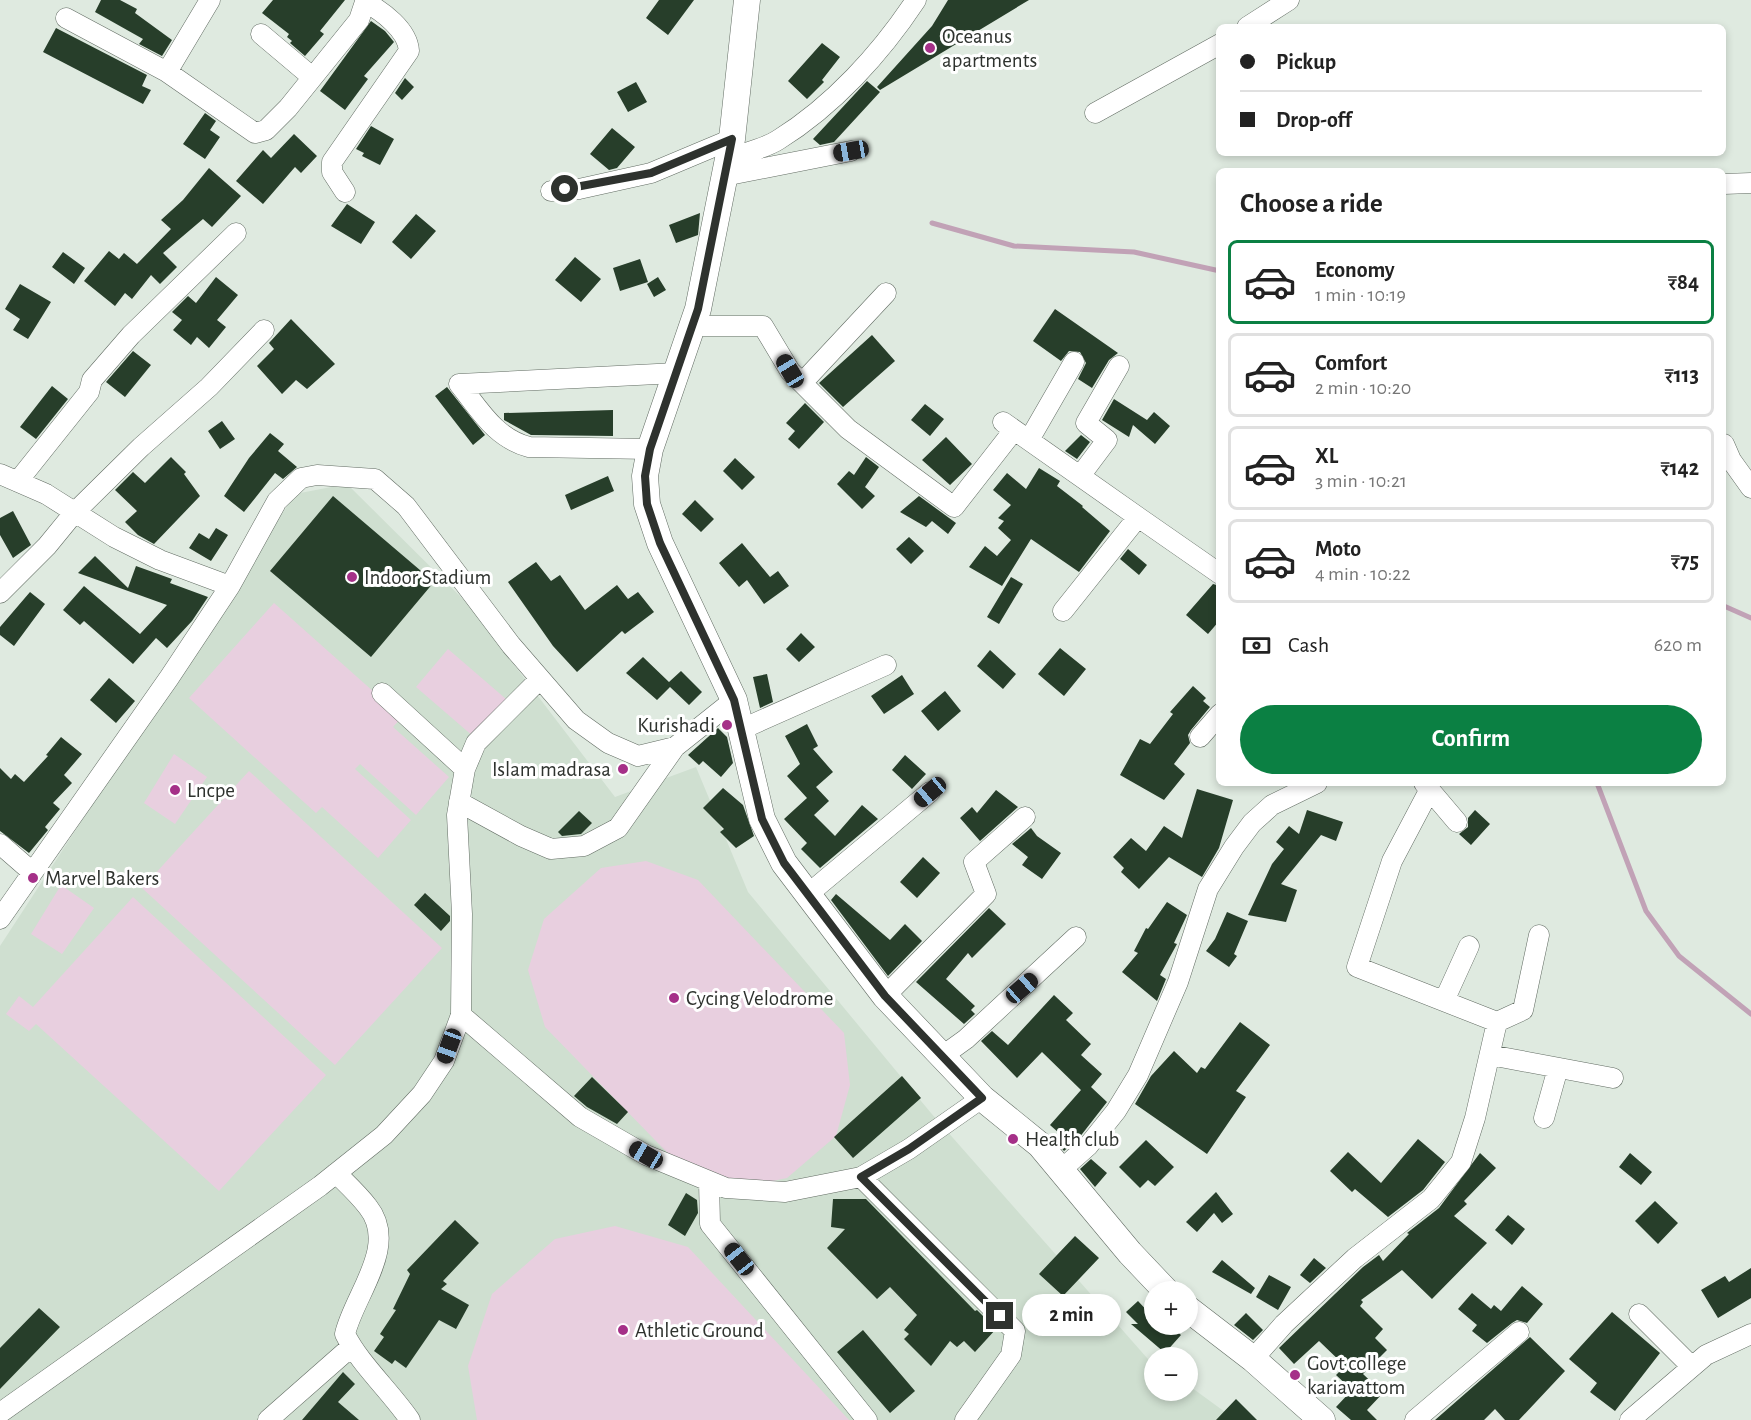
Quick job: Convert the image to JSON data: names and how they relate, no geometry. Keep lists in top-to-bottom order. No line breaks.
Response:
{"places":["Oceanus apartments","Indoor Stadium","Kurishadi","Islam madrasa","Lncpe","Marvel Bakers","Cycing Velodrome","Health club","Athletic Ground","Govt college kariavattom"],"page":{"banner":["Pickup","Drop-off"],"heading":"Choose a ride","list":[{"name":"Economy","note":"1 min · 10:19","value":"₹84"},{"name":"Comfort","note":"2 min · 10:20","value":"₹113"},{"name":"XL","note":"3 min · 10:21","value":"₹142"},{"name":"Moto","note":"4 min · 10:22","value":"₹75"}],"pay":["Cash","620 m"],"buttons":"Confirm","map_buttons":["+","−"],"bubble":"2 min"}}
